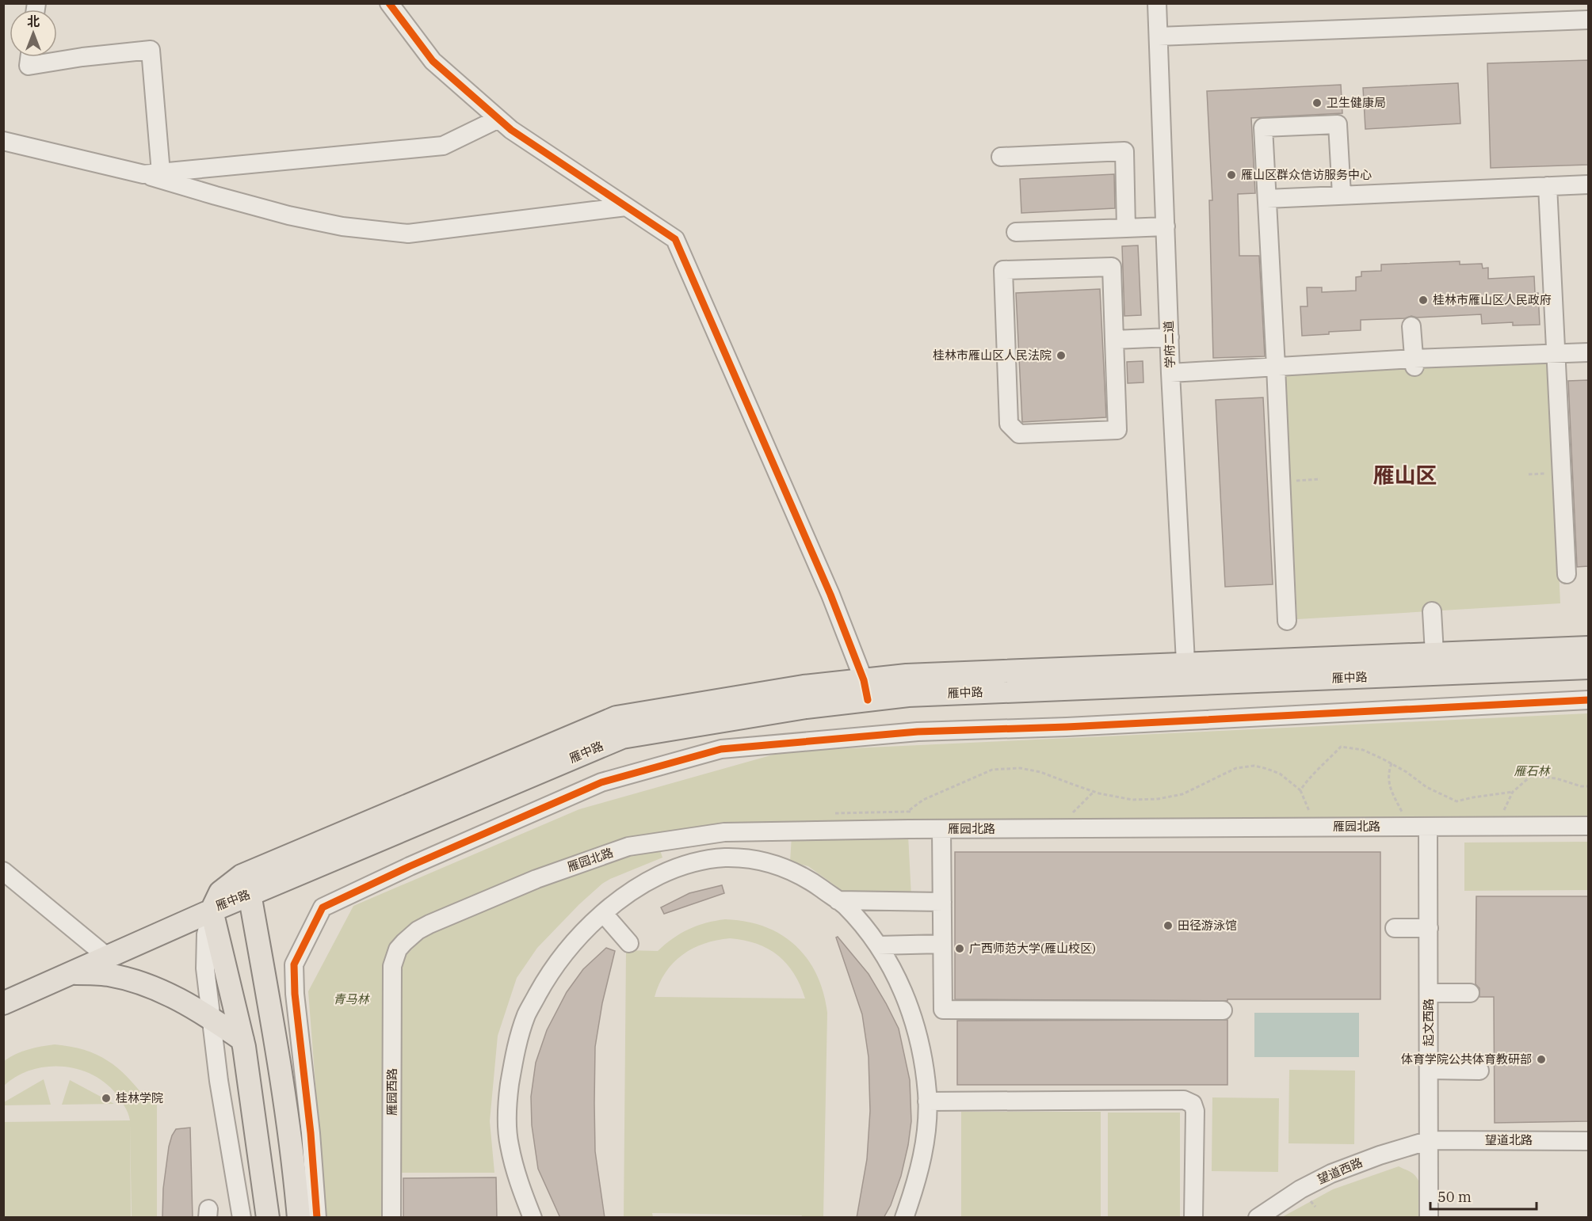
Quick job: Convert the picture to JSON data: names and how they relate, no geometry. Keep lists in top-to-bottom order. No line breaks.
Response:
{"streets":{"main road":["雁中路"],"street":["学府二道","雁园北路","起文西路","雁园西路","望道北路","望道西路"]},"crossings":[["学府二道","雁中路"],["雁园北路","起文西路"],["雁园北路","雁园西路"],["起文西路","望道北路"],["起文西路","望道西路"],["望道北路","望道西路"]],"districts":["雁山区"],"parks":["雁石林","青马林"],"places":["卫生健康局","雁山区群众信访服务中心","桂林市雁山区人民政府","桂林市雁山区人民法院","田径游泳馆","广西师范大学(雁山校区)","体育学院公共体育教研部","桂林学院"],"scale_bar":"50 m","north":"top"}
